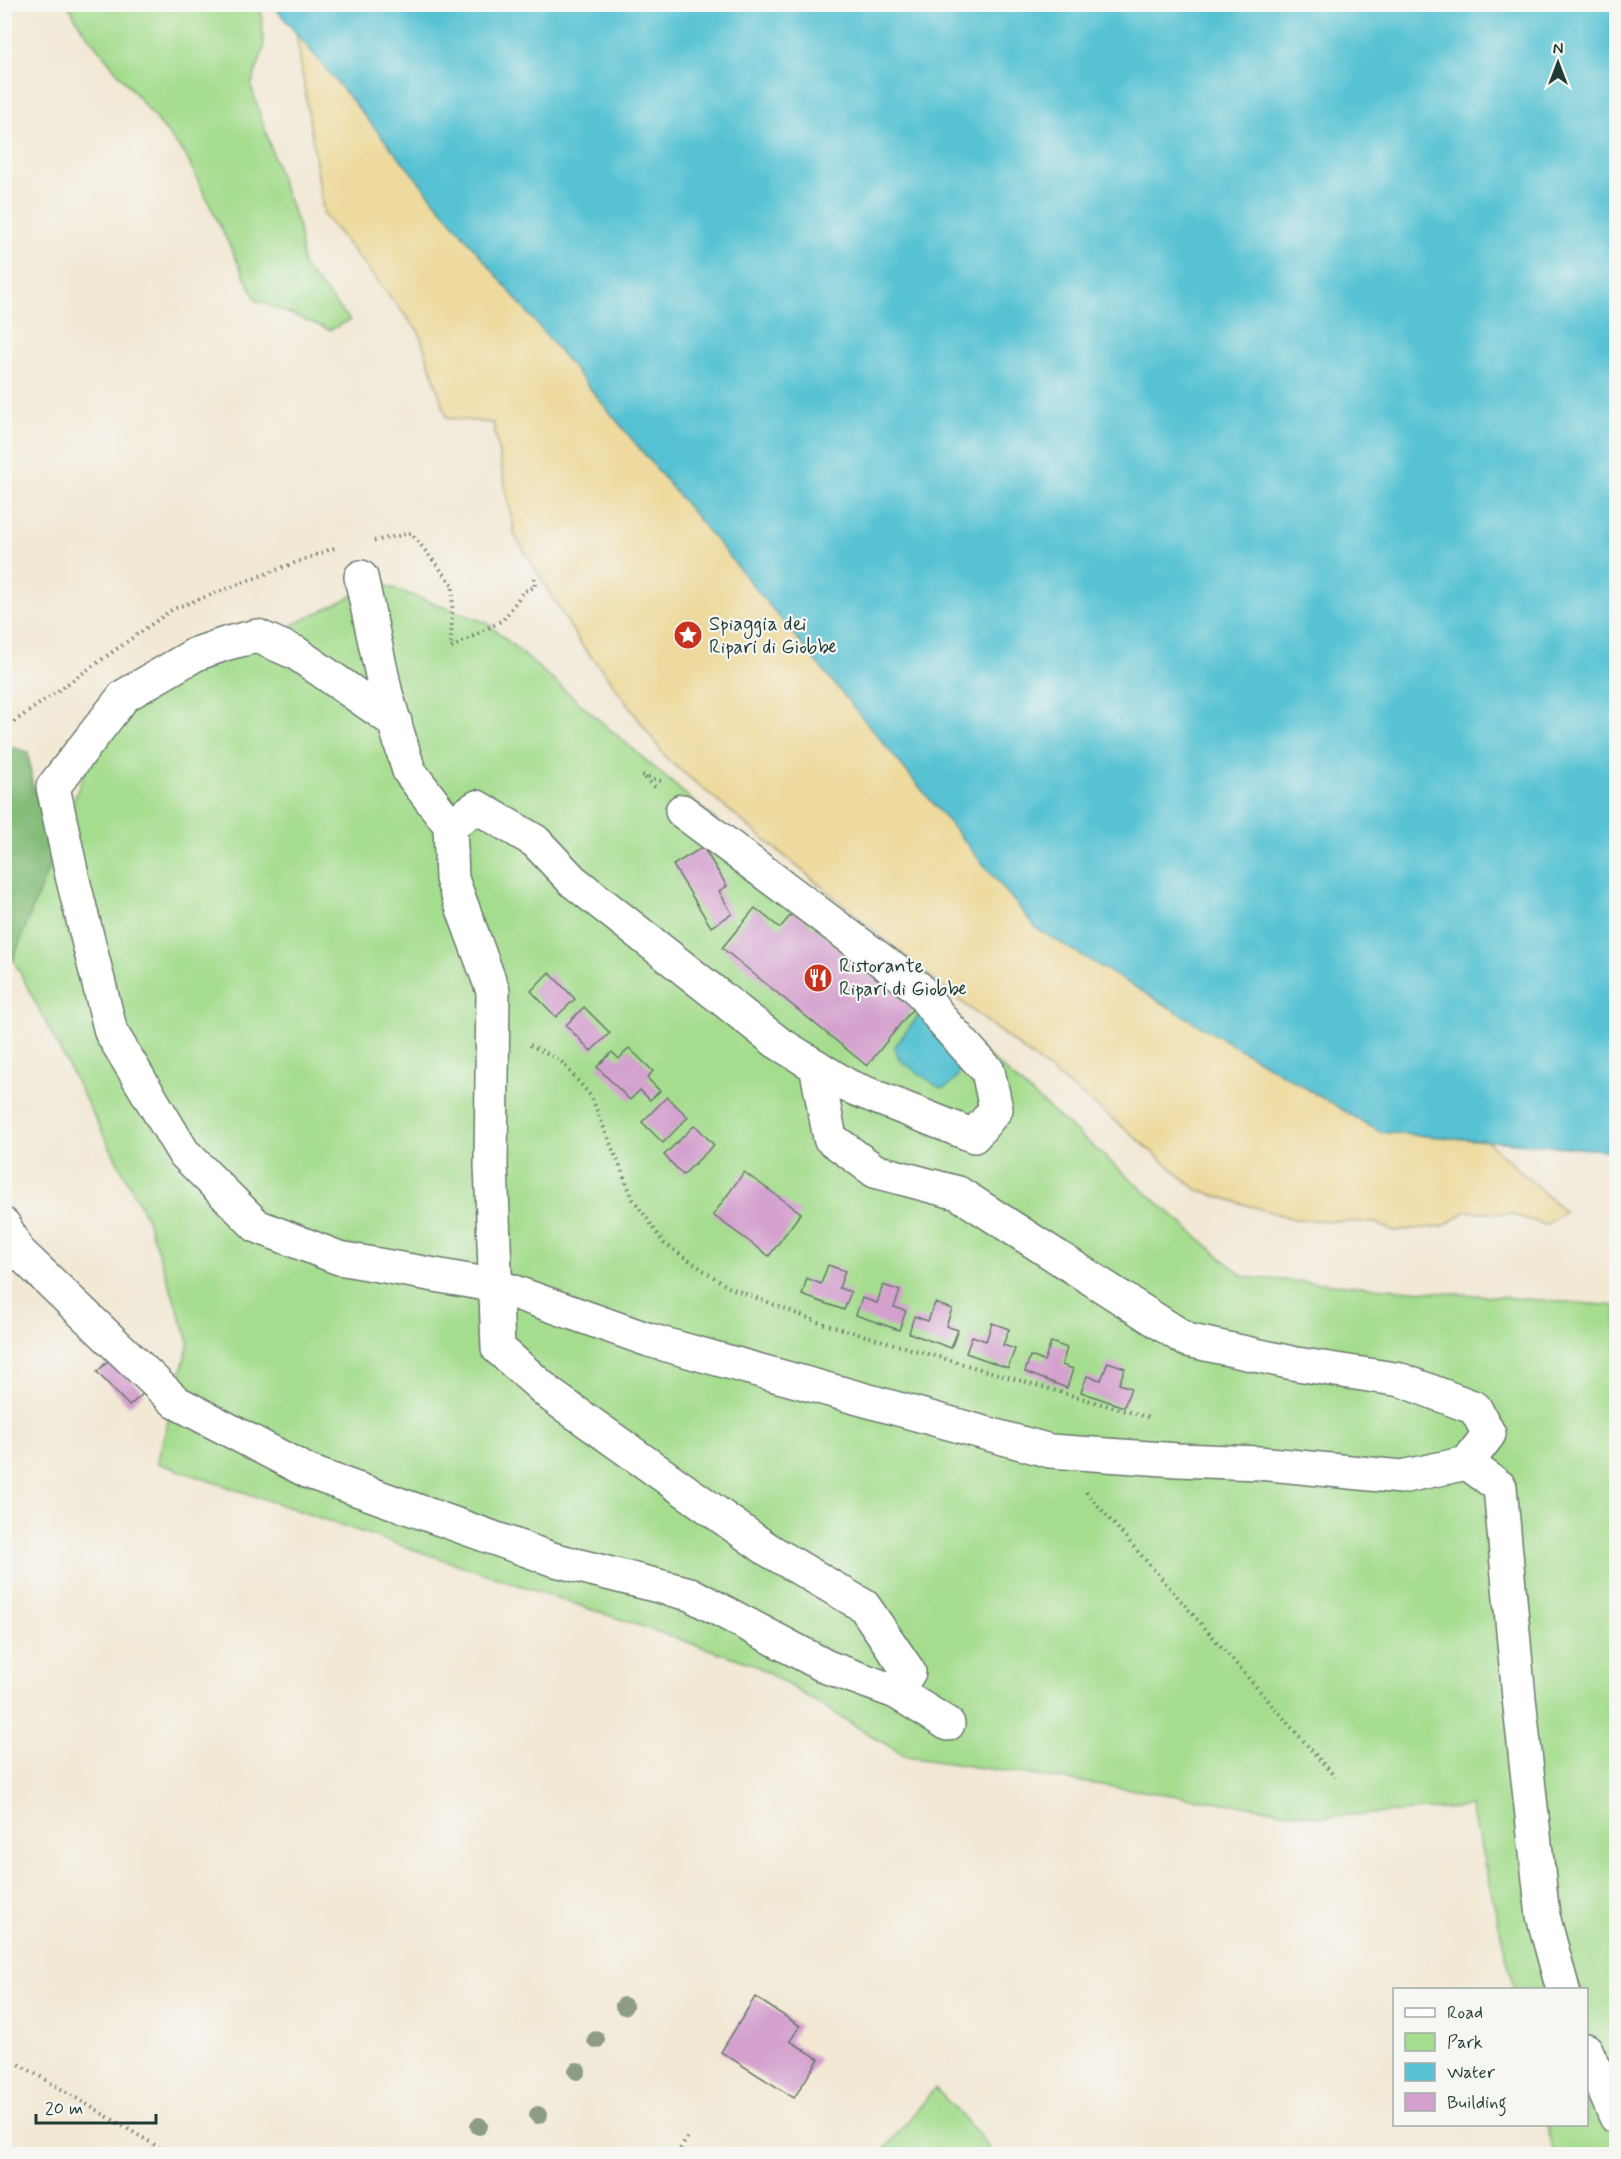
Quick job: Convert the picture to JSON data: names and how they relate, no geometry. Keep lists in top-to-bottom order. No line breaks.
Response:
{"places":{"place":["Spiaggia dei Ripari di Giobbe"],"restaurant":["Ristorante Ripari di Giobbe"]},"legend":["Road","Park","Water","Building"],"scale_bar":"20 m","north":"top"}
